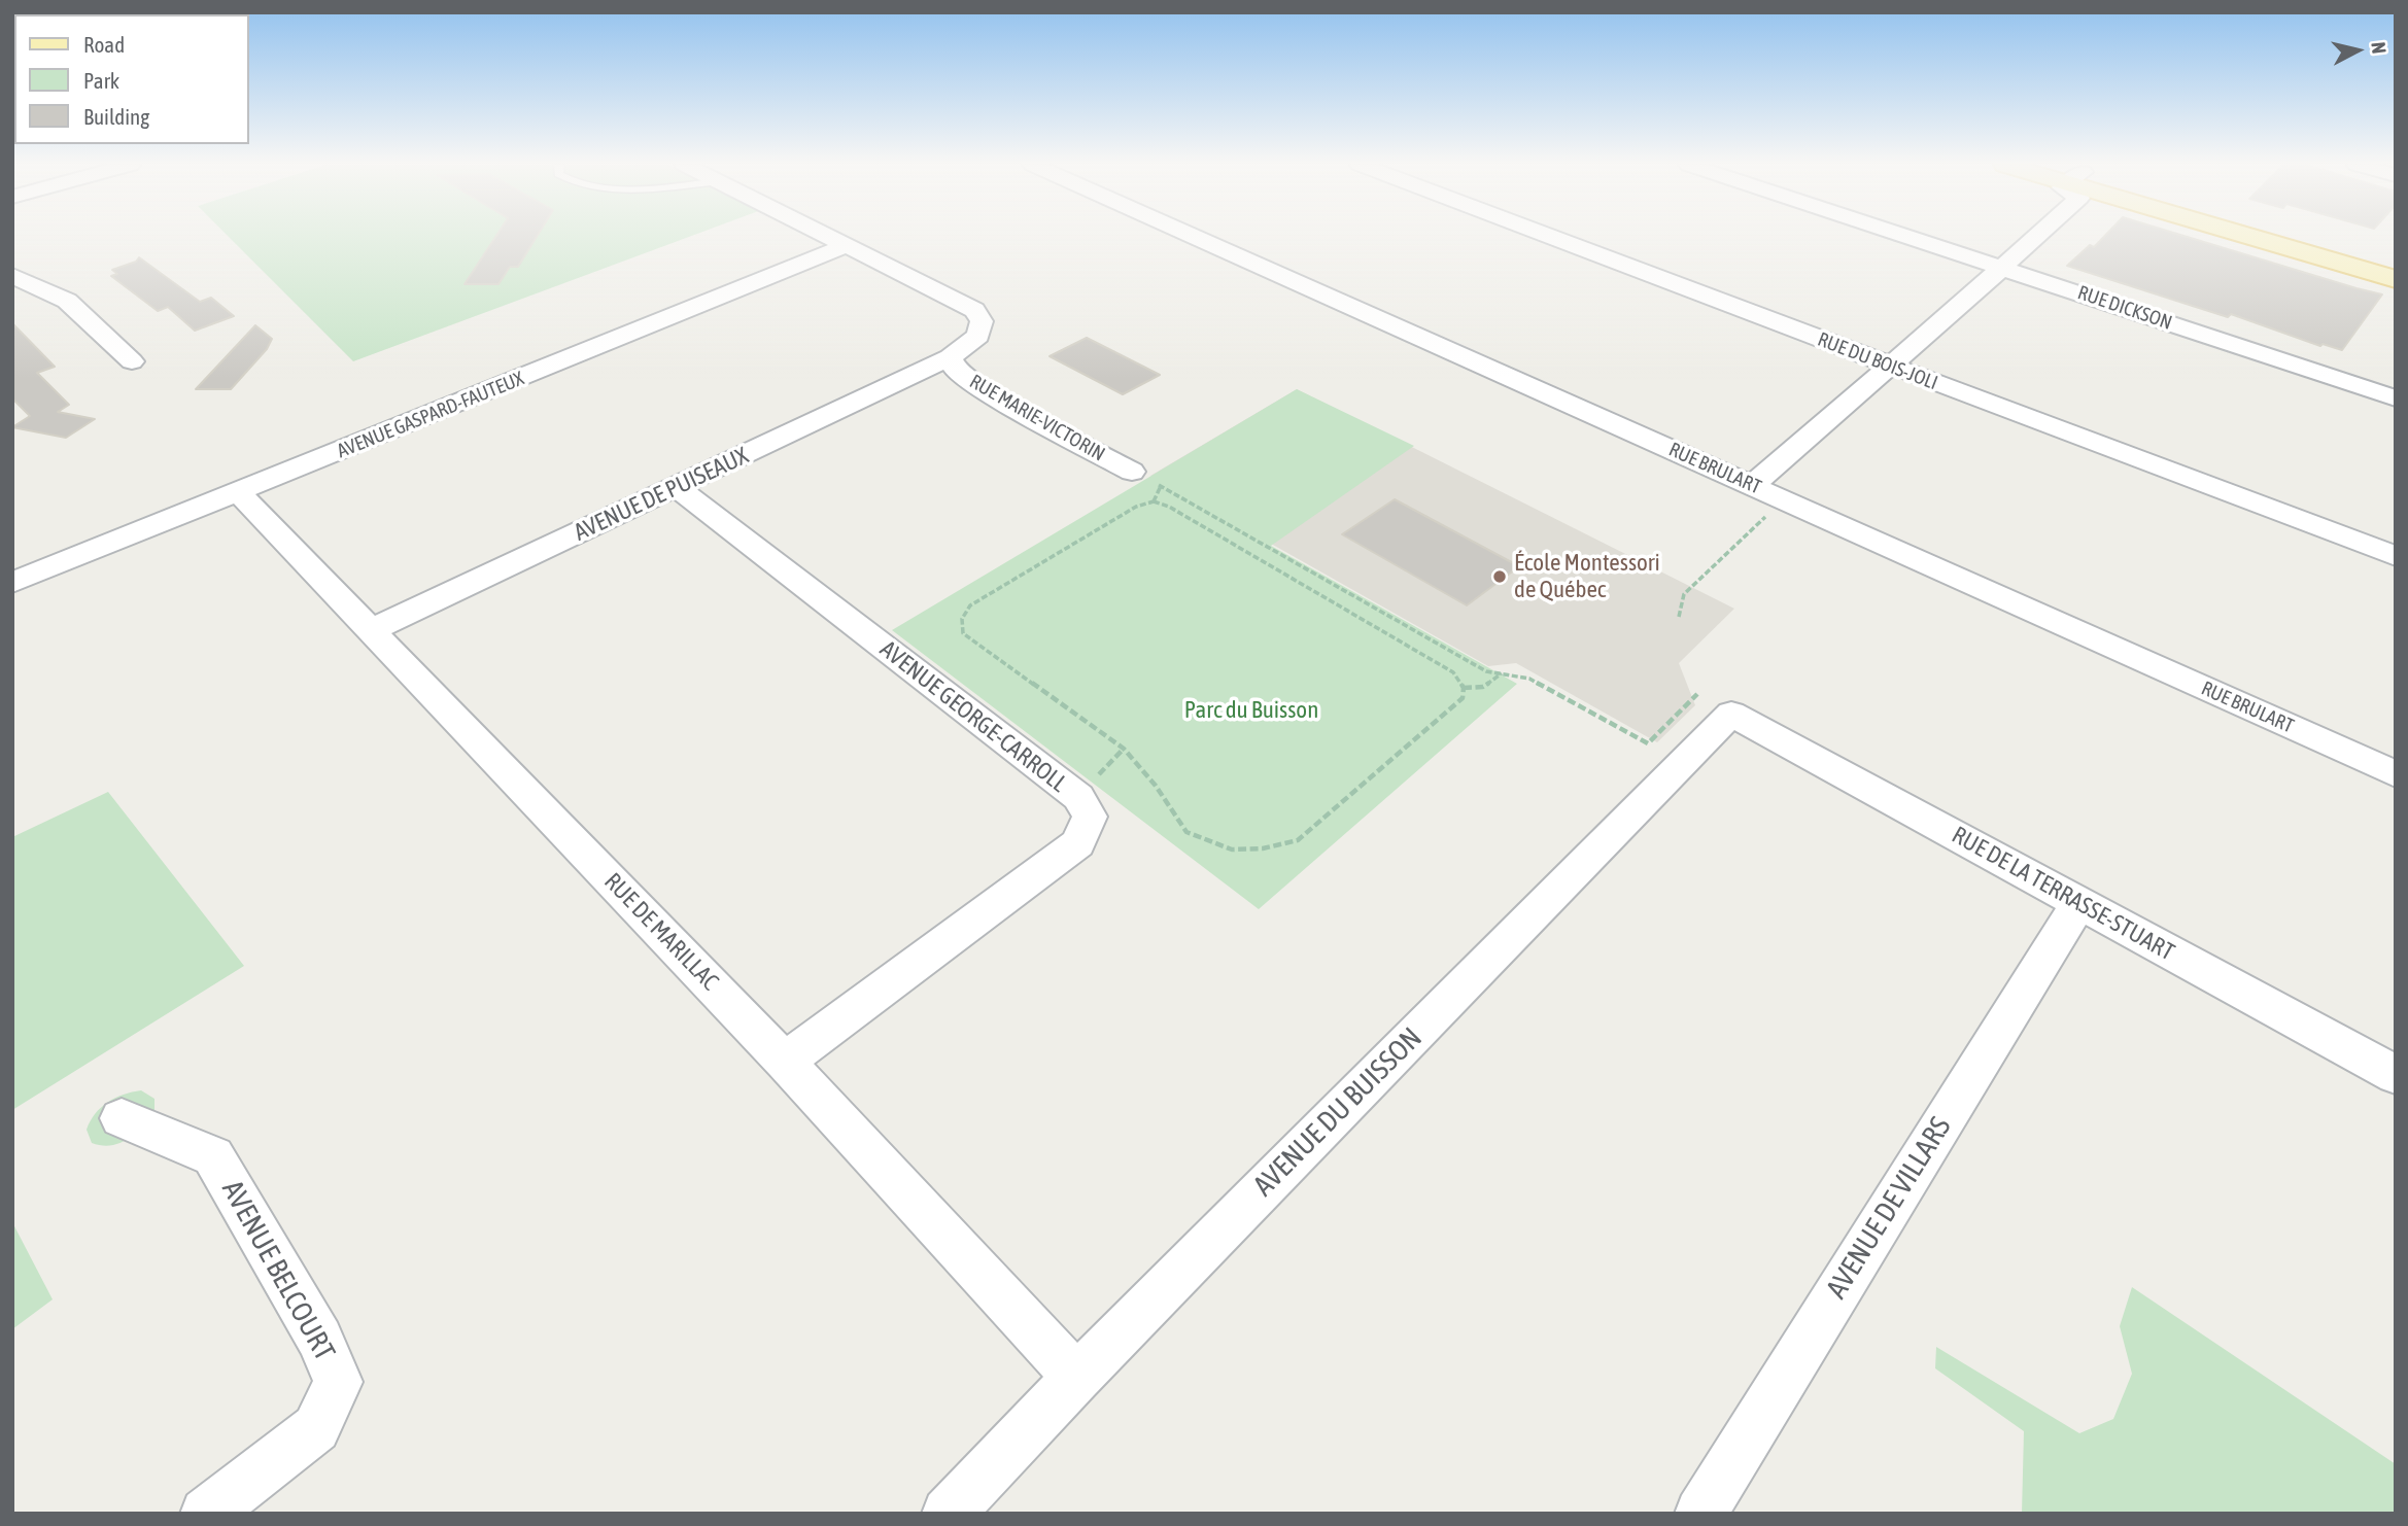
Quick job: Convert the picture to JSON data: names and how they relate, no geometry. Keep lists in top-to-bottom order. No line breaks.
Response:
{"streets":{"street":["RUE DICKSON","RUE DU BOIS-JOLI","AVENUE GASPARD-FAUTEUX","RUE MARIE-VICTORIN","RUE BRULART","AVENUE DE PUISEAUX","AVENUE GEORGE-CARROLL","RUE DE LA TERRASSE-STUART","RUE DE MARILLAC","AVENUE DU BUISSON","AVENUE DE VILLARS","AVENUE BELCOURT"]},"crossings":[["AVENUE GASPARD-FAUTEUX","RUE MARIE-VICTORIN"],["AVENUE GASPARD-FAUTEUX","RUE DE MARILLAC"],["RUE MARIE-VICTORIN","AVENUE DE PUISEAUX"],["AVENUE DE PUISEAUX","AVENUE GEORGE-CARROLL"],["AVENUE DE PUISEAUX","RUE DE MARILLAC"],["AVENUE GEORGE-CARROLL","RUE DE MARILLAC"],["RUE DE LA TERRASSE-STUART","AVENUE DU BUISSON"],["RUE DE LA TERRASSE-STUART","AVENUE DE VILLARS"],["RUE DE MARILLAC","AVENUE DU BUISSON"]],"parks":["Parc du Buisson"],"places":["École Montessori de Québec"],"legend":["Road","Park","Building"],"north":"right"}
